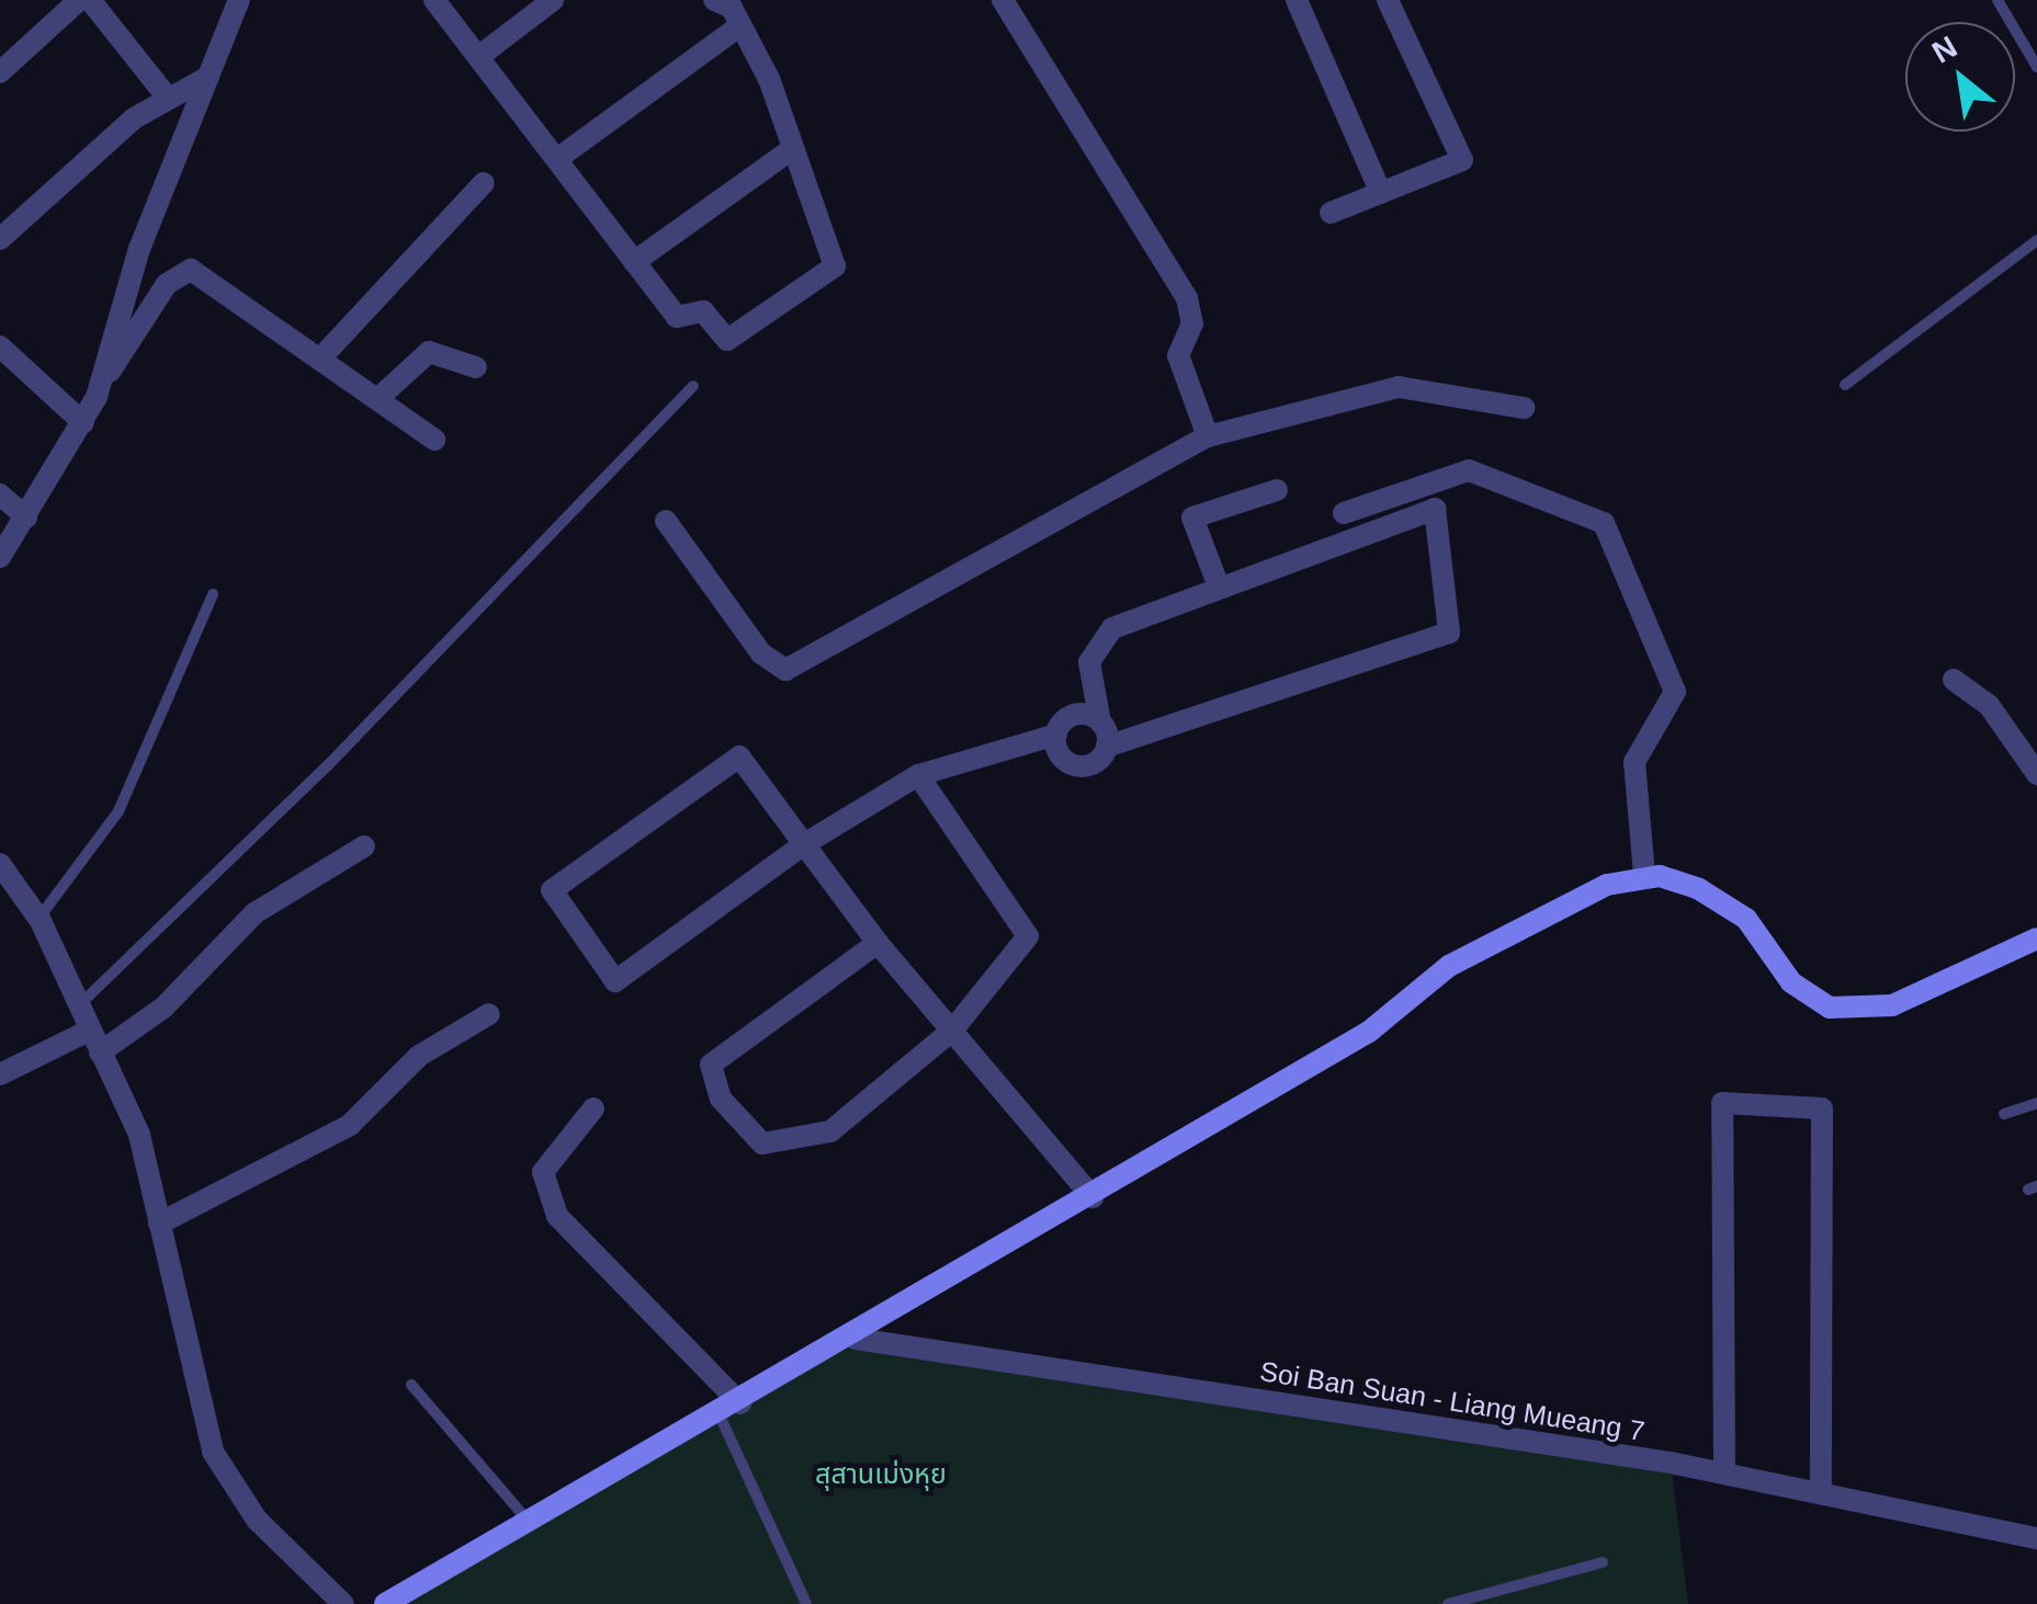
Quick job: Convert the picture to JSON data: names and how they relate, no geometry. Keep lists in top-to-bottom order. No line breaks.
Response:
{"streets":{"street":["Soi Ban Suan - Liang Mueang 7"]},"parks":["สุสานเม่งหุย"],"north":"top left"}
